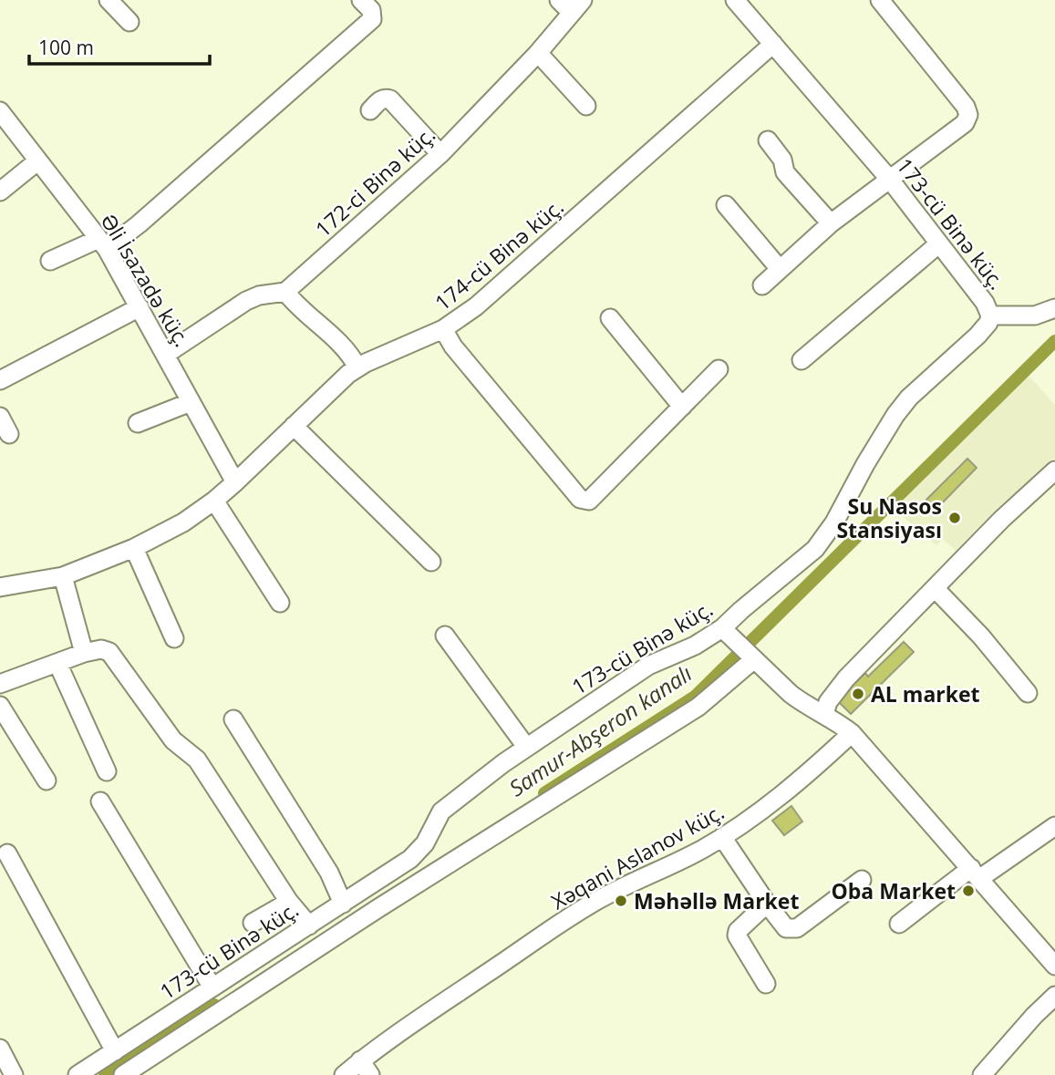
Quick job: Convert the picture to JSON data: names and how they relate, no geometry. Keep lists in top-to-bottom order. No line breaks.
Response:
{"streets":{"street":["172-ci Binə küç.","173-cü Binə küç.","174-cü Binə küç.","Əli İsazadə küç.","Xəqani Aslanov küç."]},"crossings":[["172-ci Binə küç.","Əli İsazadə küç."],["173-cü Binə küç.","174-cü Binə küç."],["174-cü Binə küç.","Əli İsazadə küç."]],"water":["Samur-Abşeron kanalı"],"places":["Su Nasos Stansiyası","AL market","Oba Market","Məhəllə Market"],"scale_bar":"100 m"}
